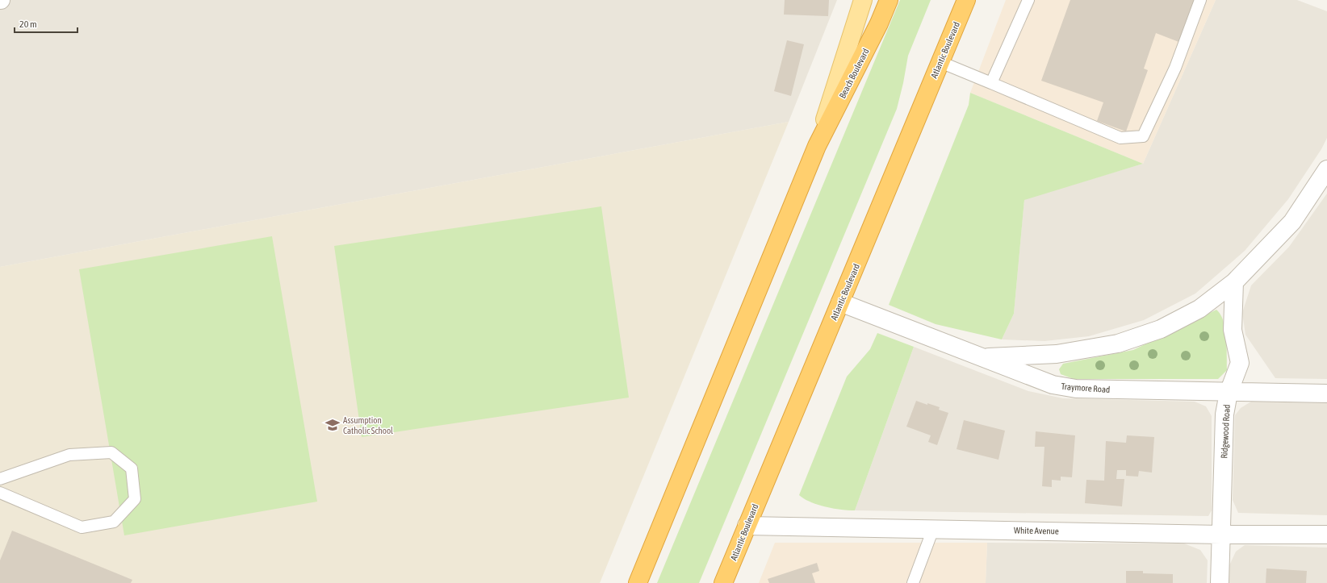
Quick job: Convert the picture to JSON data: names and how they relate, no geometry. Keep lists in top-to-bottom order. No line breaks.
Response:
{"streets":{"highway":["Atlantic Boulevard","Beach Boulevard"],"street":["Traymore Road","Ridgewood Road","White Avenue"]},"crossings":[["Atlantic Boulevard","Traymore Road"],["Atlantic Boulevard","White Avenue"],["Traymore Road","Ridgewood Road"],["Ridgewood Road","White Avenue"]],"places":{"school or university":["Assumption Catholic School"]},"scale_bar":"20 m"}
